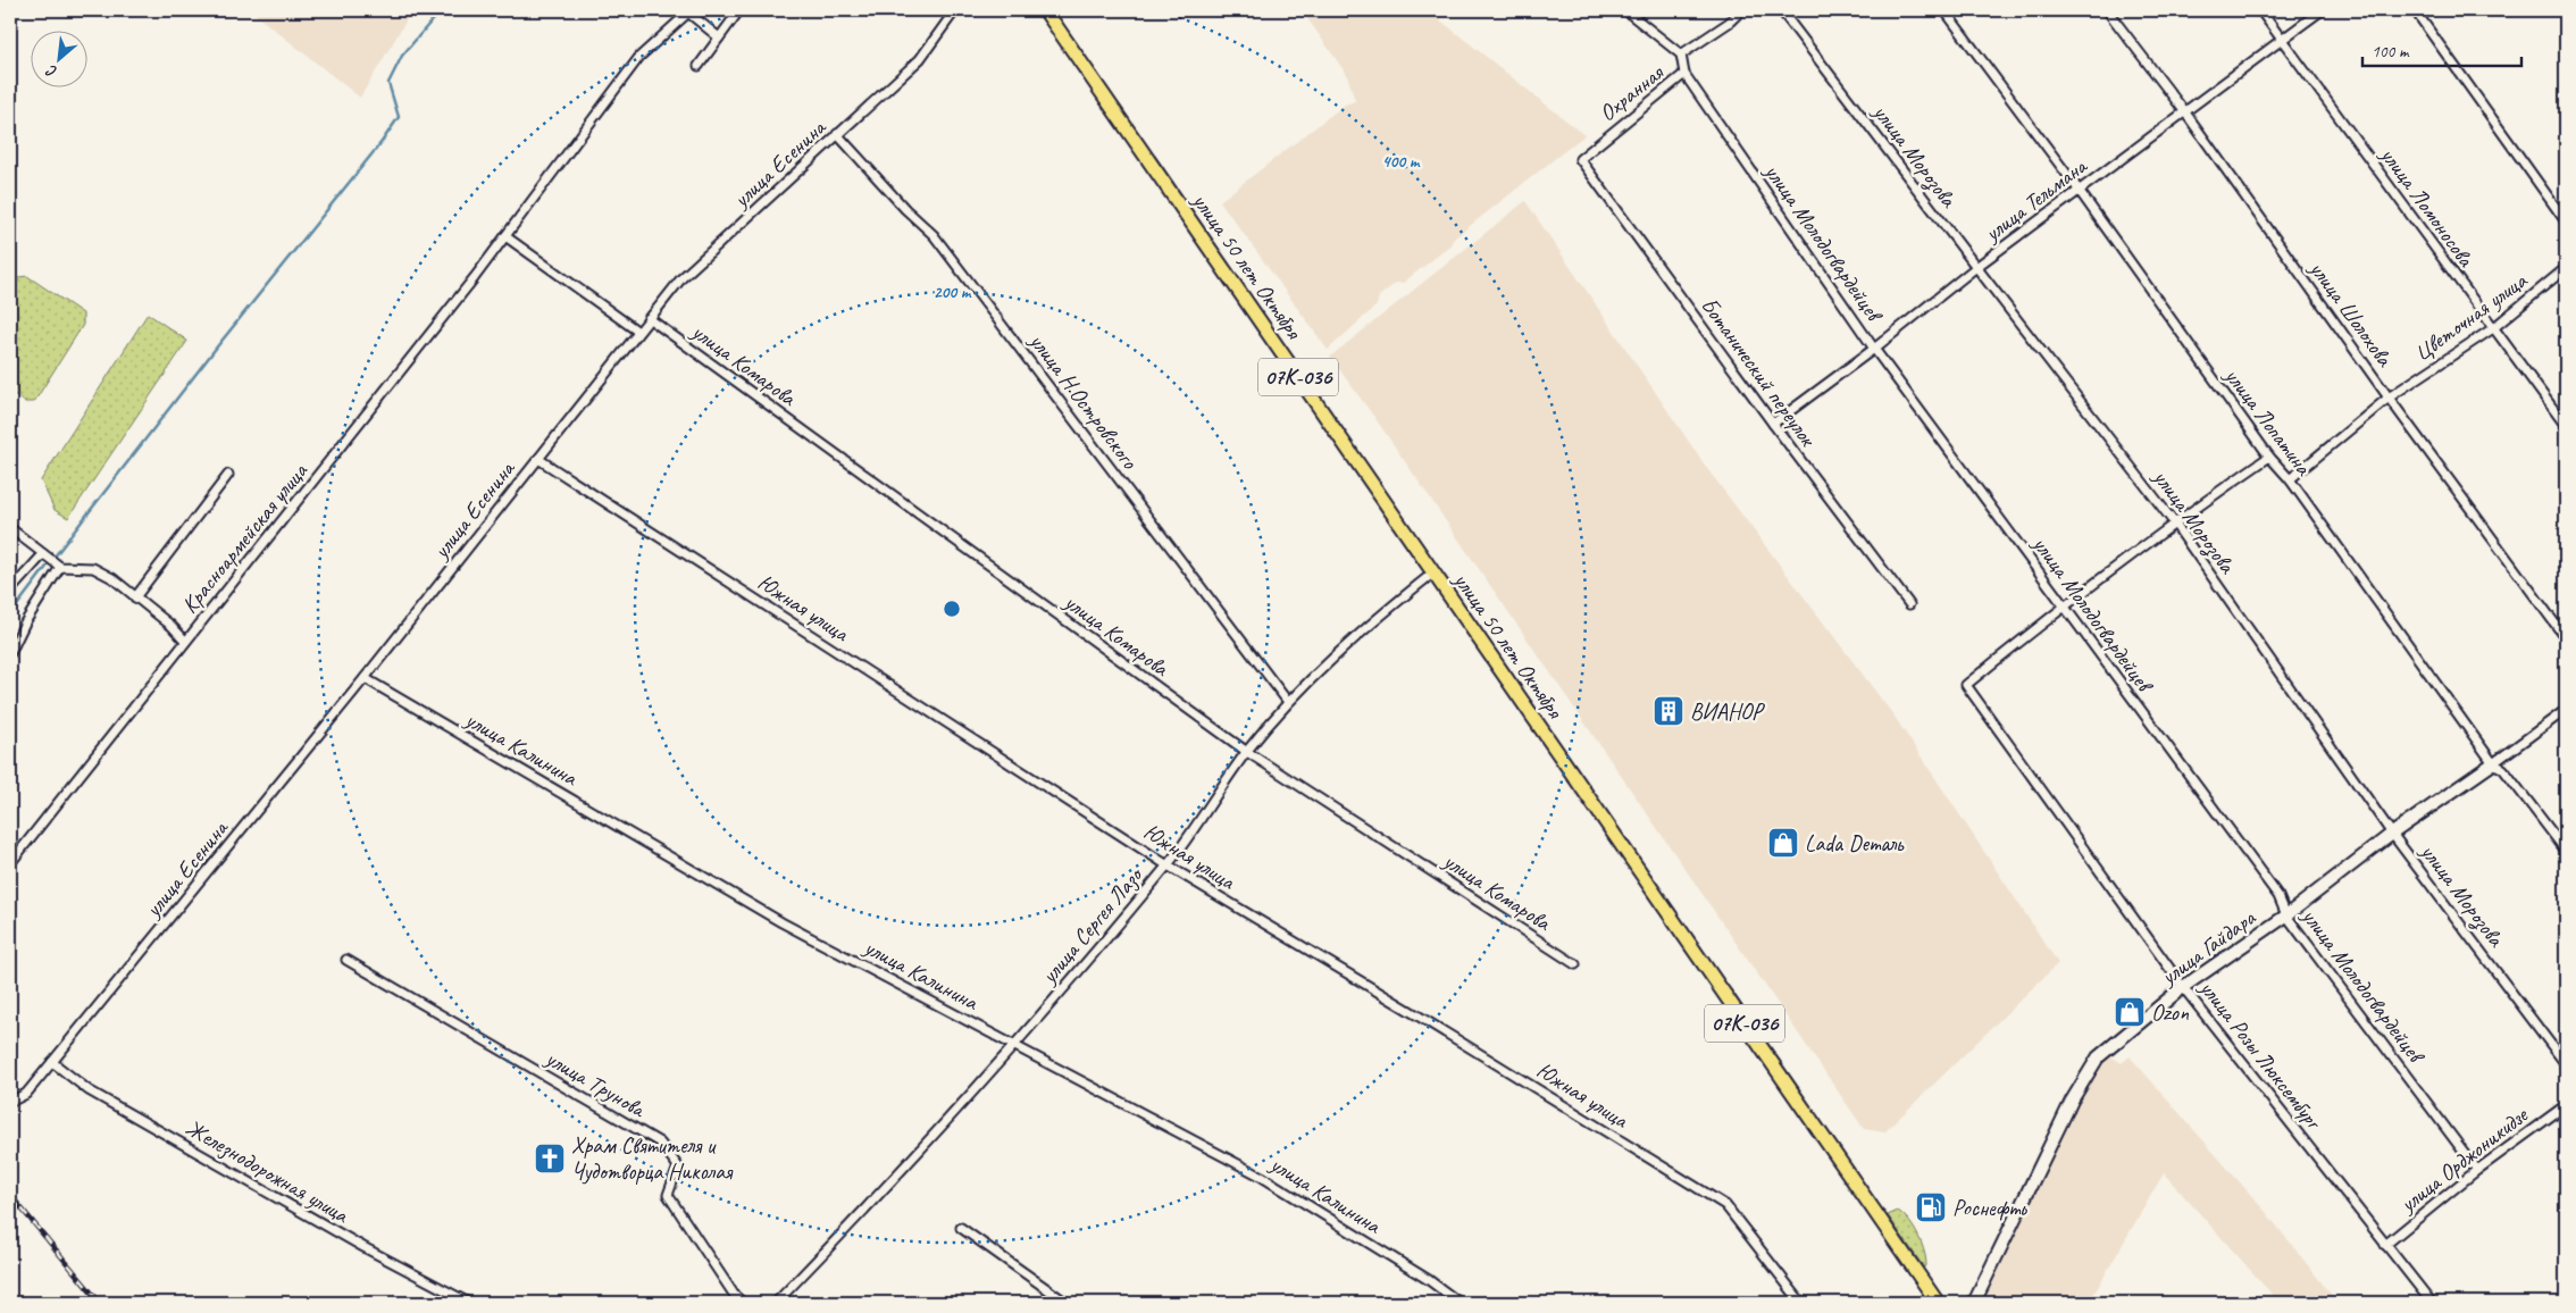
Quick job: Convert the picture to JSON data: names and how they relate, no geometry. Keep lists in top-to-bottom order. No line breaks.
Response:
{"streets":{"main road":["улица 50 лет Октября","07К-036"],"street":["Охранная","улица Морозова","улица Есенина","улица Тельмана","улица Ломоносова","улица Молодогвардейцев","улица Шолохова","Цветочная улица","улица Комарова","Ботанический переулок","улица Н.Островского","улица Лопатина","Красноармейская улица","Южная улица","улица Калинина","улица Сергея Лазо","улица Гайдара","улица Розы Люксембург","улица Трунова","улица Орджоникидзе","Железнодорожная улица"]},"crossings":[["Охранная","улица Молодогвардейцев"],["Охранная","Ботанический переулок"],["улица Морозова","улица Тельмана"],["улица Морозова","улица Гайдара"],["улица Есенина","улица Комарова"],["улица Есенина","улица Н.Островского"],["улица Есенина","Южная улица"],["улица Есенина","улица Калинина"],["улица Есенина","Железнодорожная улица"],["улица Тельмана","улица Ломоносова"],["улица Тельмана","улица Молодогвардейцев"],["улица Тельмана","улица Шолохова"],["улица Тельмана","Ботанический переулок"],["улица Тельмана","улица Лопатина"],["улица Ломоносова","Цветочная улица"],["улица Молодогвардейцев","улица Гайдара"],["улица Молодогвардейцев","улица Розы Люксембург"],["улица Молодогвардейцев","улица Орджоникидзе"],["улица 50 лет Октября","улица Сергея Лазо"],["улица Шолохова","Цветочная улица"],["Цветочная улица","улица Лопатина"],["улица Комарова","улица Сергея Лазо"],["улица Н.Островского","улица Сергея Лазо"],["улица Лопатина","улица Гайдара"],["Южная улица","улица Сергея Лазо"],["улица Калинина","улица Сергея Лазо"],["улица Гайдара","улица Розы Люксембург"],["улица Розы Люксембург","улица Орджоникидзе"]],"places":{"building":["ВИАНОР"],"shop":["Lada Dеталь","Ozon"],"church":["Храм Святителя и Чудотворца Николая"],"fuel station":["Роснефть"]},"scale_bar":"100 m","north":"bottom left","rings":["400 m","200 m"]}
